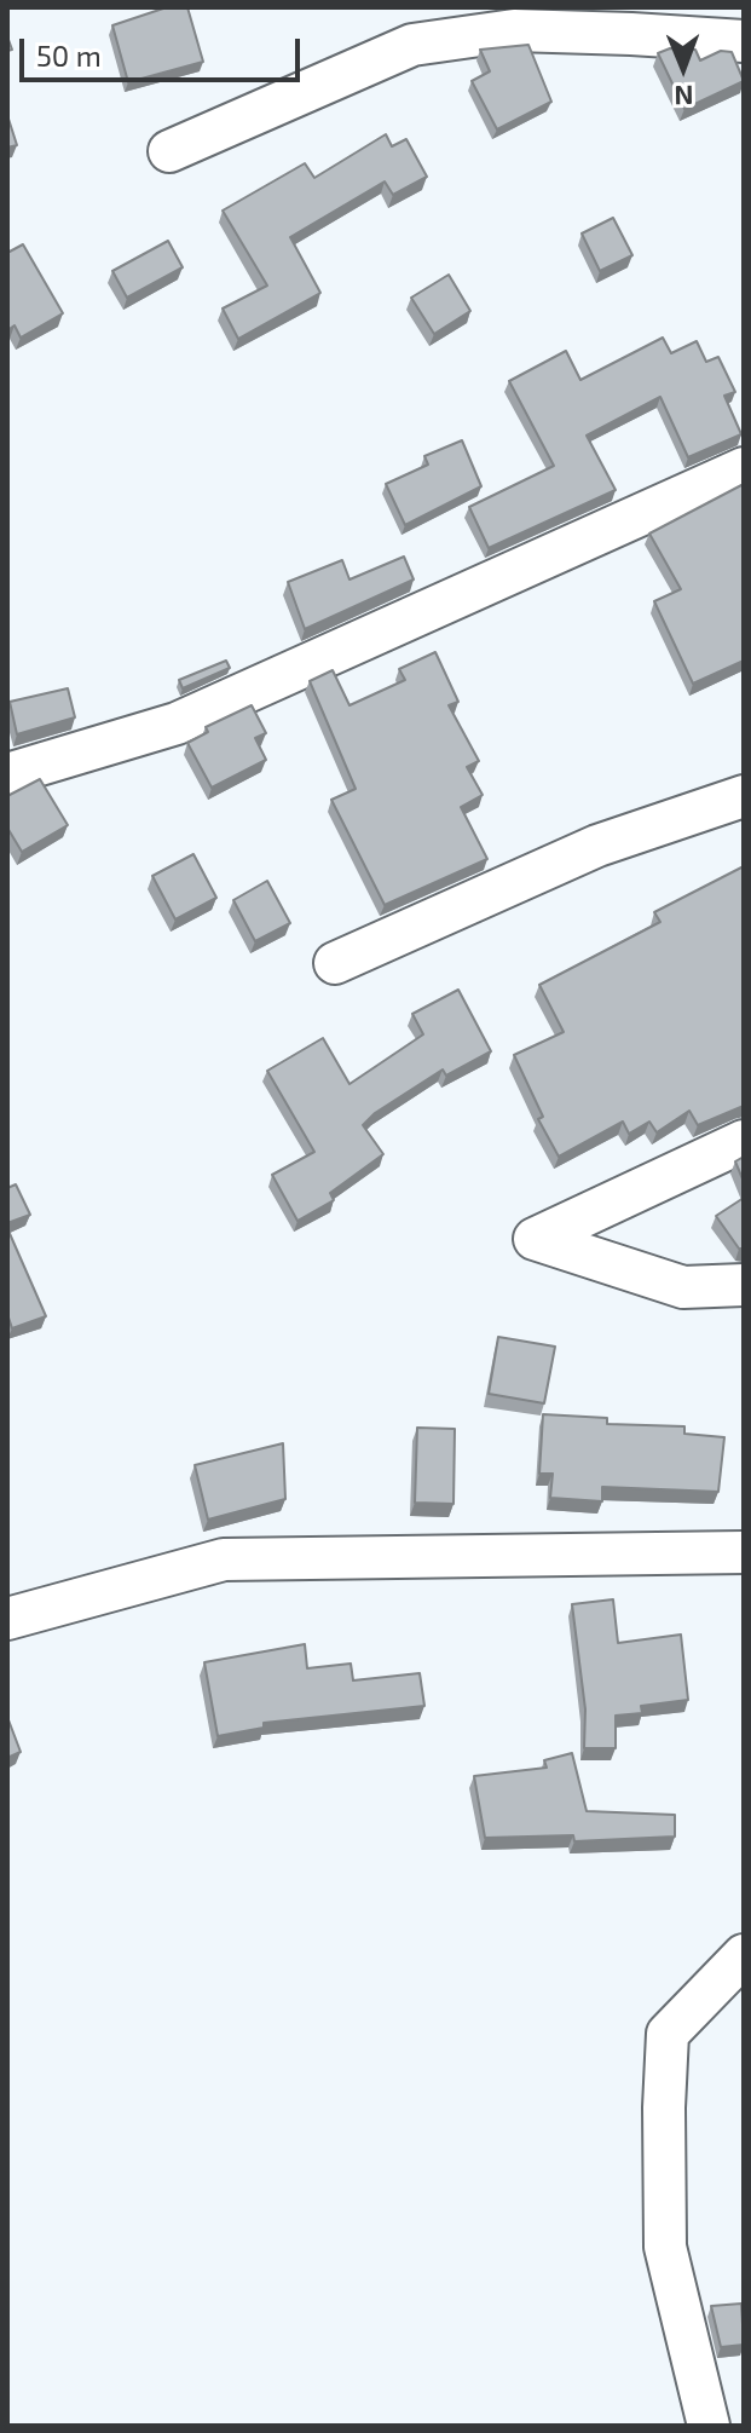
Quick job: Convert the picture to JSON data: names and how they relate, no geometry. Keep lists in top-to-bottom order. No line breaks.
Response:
{"scale_bar":"50 m","north":"bottom"}
